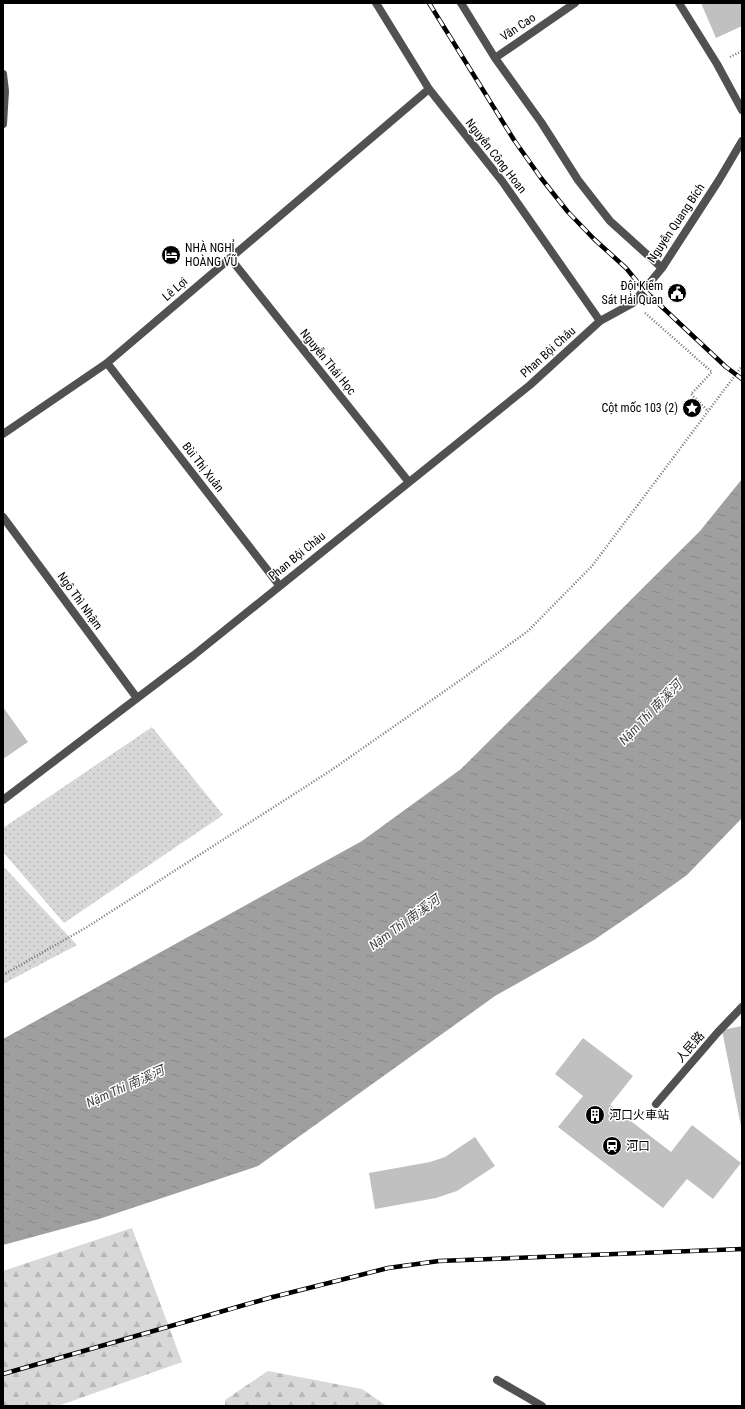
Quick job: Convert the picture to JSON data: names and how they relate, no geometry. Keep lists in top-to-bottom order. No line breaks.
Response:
{"streets":{"street":["Văn Cao","Nguyễn Công Hoan","Nguyễn Quang Bích","Lê Lợi","Phan Bội Châu","Nguyễn Thái Học","Bùi Thị Xuân","Ngô Thì Nhậm","人民路"]},"crossings":[["Nguyễn Công Hoan","Nguyễn Quang Bích"],["Nguyễn Công Hoan","Lê Lợi"],["Nguyễn Công Hoan","Phan Bội Châu"],["Nguyễn Quang Bích","Phan Bội Châu"],["Lê Lợi","Nguyễn Thái Học"],["Lê Lợi","Bùi Thị Xuân"],["Phan Bội Châu","Nguyễn Thái Học"],["Phan Bội Châu","Bùi Thị Xuân"],["Phan Bội Châu","Ngô Thì Nhậm"]],"water":["Nậm Thi 南溪河"],"places":{"hotel":["NHÀ NGHỈ HOÀNG VŨ"],"public building":["Đội Kiểm Sát Hải Quan"],"place":["Cột mốc 103 (2)"],"building":["河口火車站"],"station":["河口"]}}
